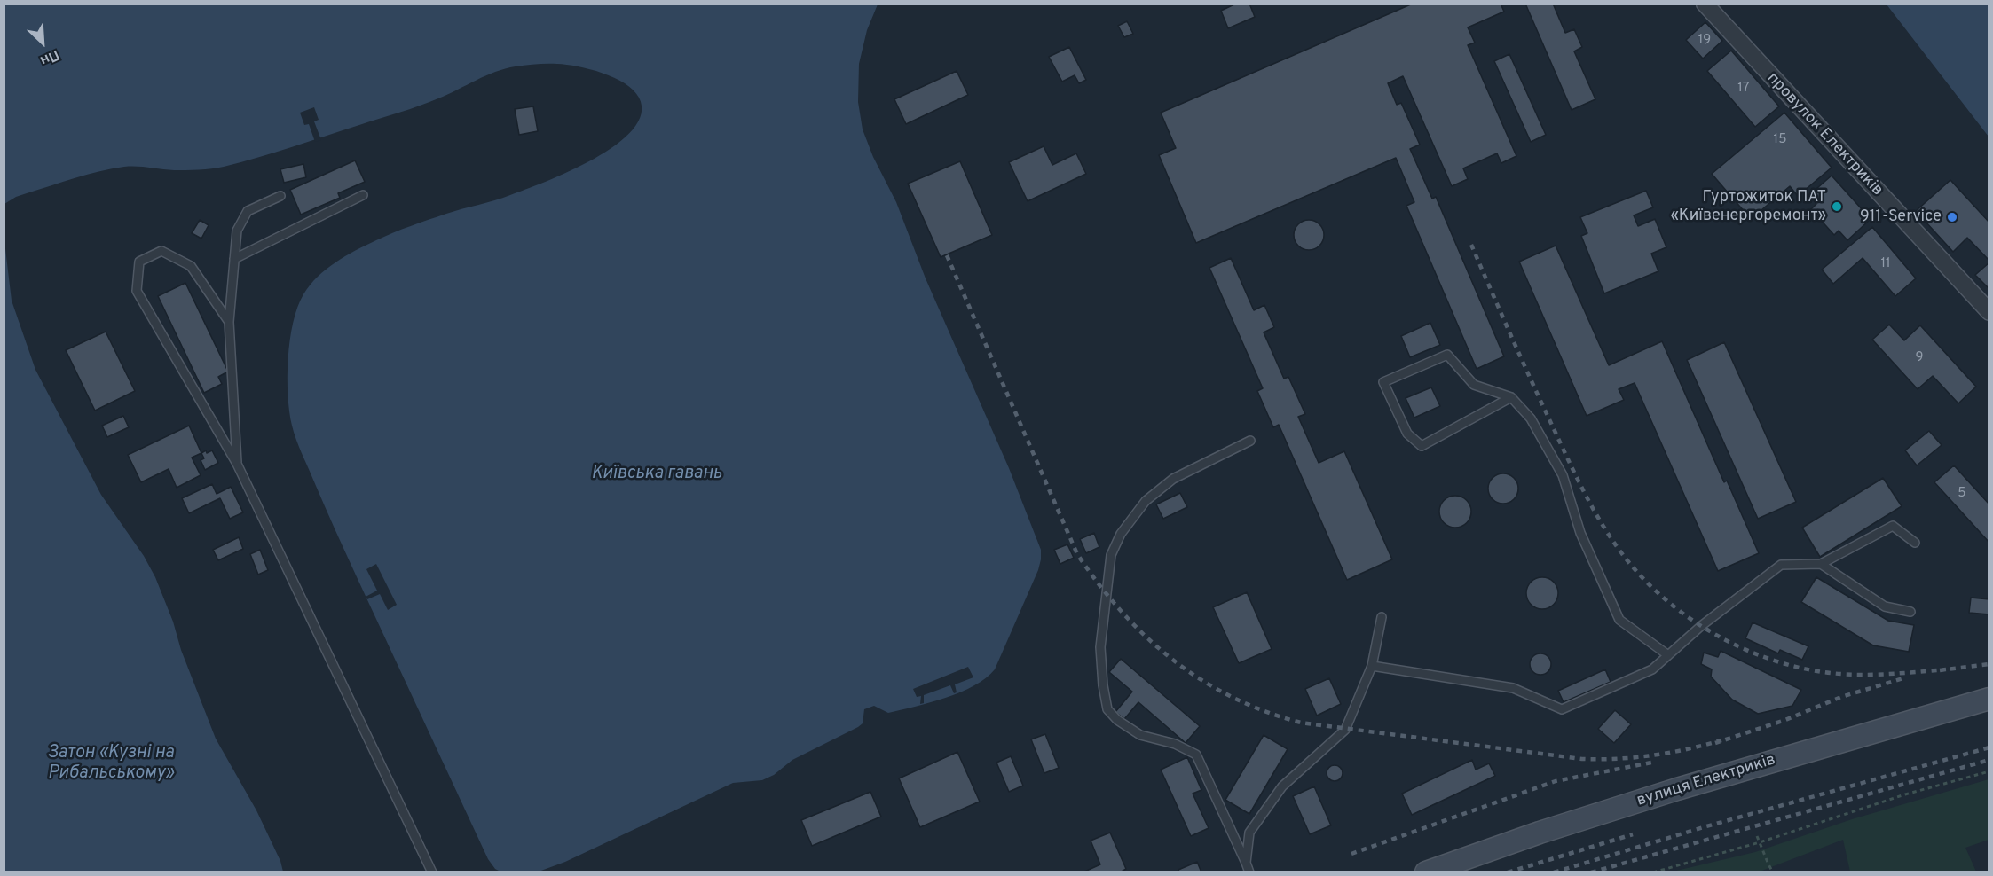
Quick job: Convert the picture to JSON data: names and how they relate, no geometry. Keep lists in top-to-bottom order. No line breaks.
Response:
{"streets":{"street":["провулок Електриків","вулиця Електриків"]},"water":["Київська гавань","Затон «Кузні на Рибальському»"],"places":["Гуртожиток ПАТ «Київенергоремонт»","911-Service"],"house_numbers":["19","17","15","11","9","5"],"north":"bottom right"}
